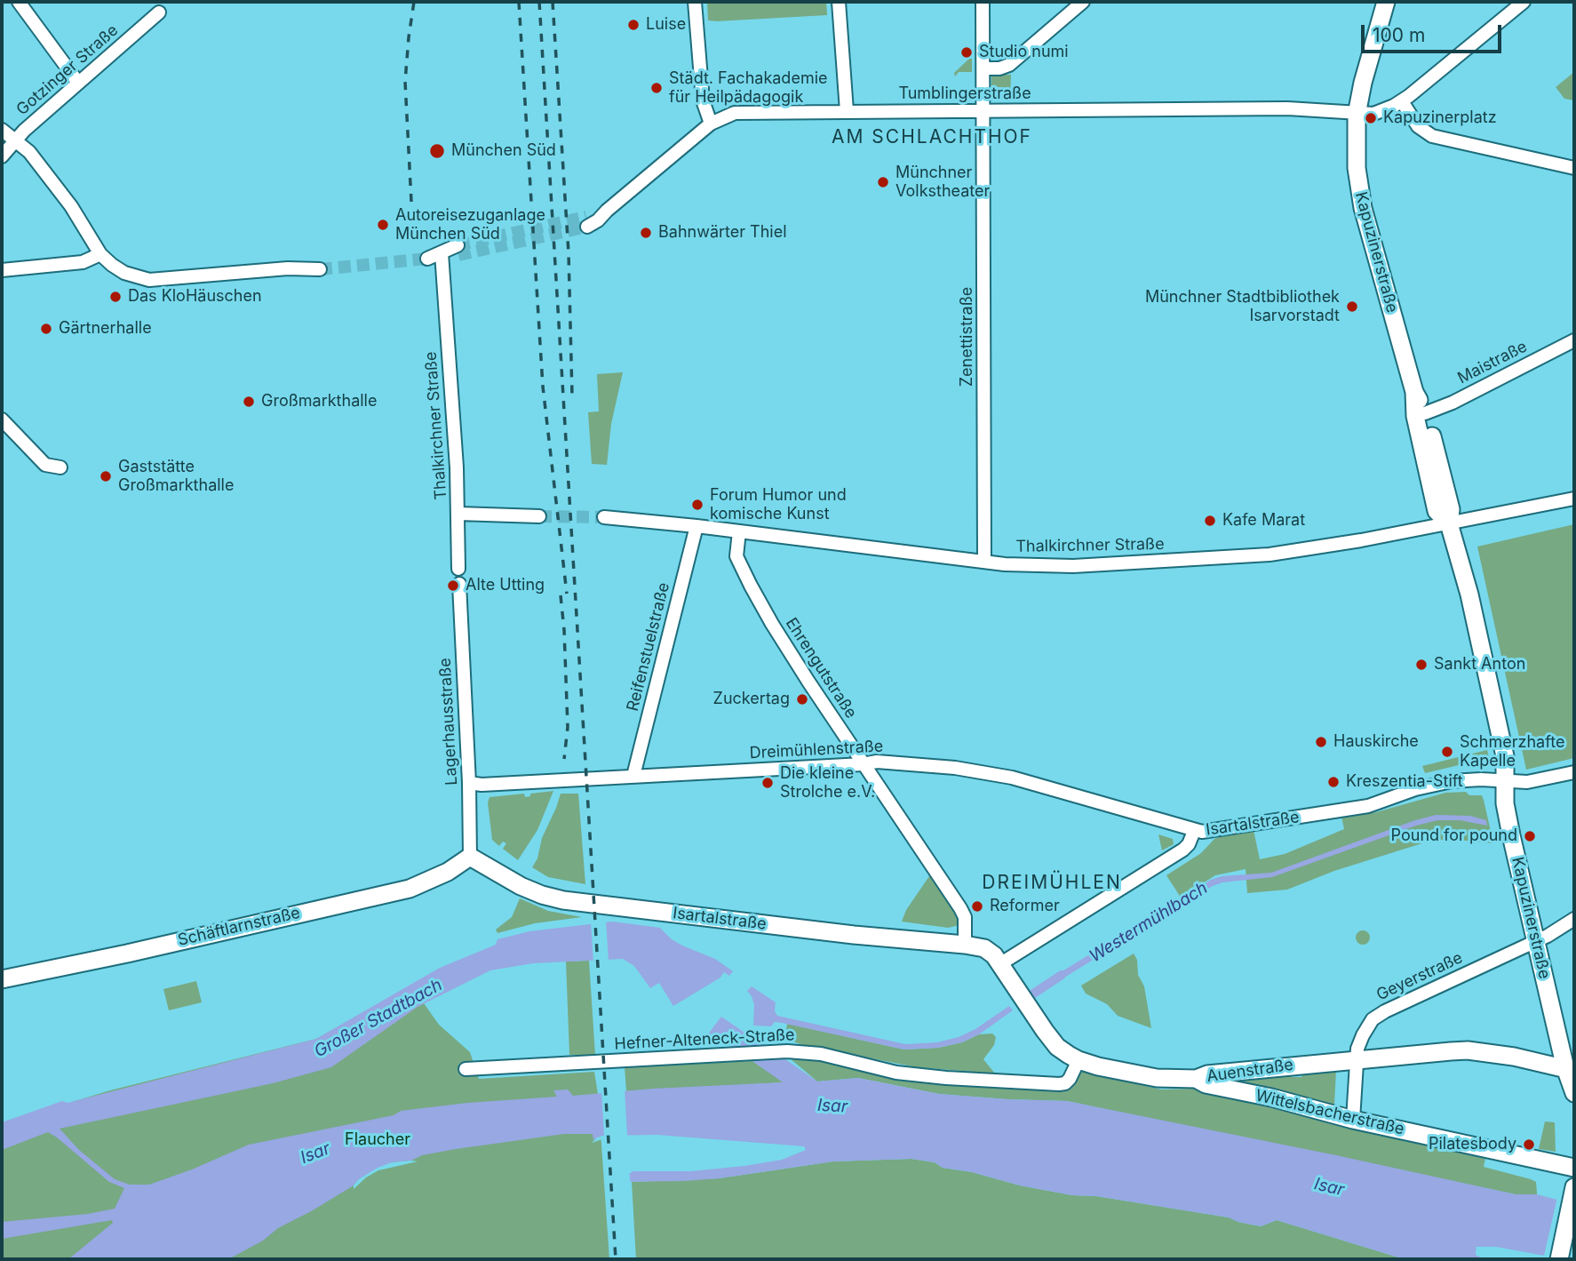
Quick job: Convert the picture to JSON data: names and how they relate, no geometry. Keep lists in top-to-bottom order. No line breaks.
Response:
{"streets":{"main road":["Kapuzinerstraße","Isartalstraße","Schäftlarnstraße","Auenstraße","Wittelsbacherstraße"],"street":["Gotzinger Straße","Tumblingerstraße","Zenettistraße","Maistraße","Thalkirchner Straße","Reifenstuelstraße","Ehrengutstraße","Lagerhausstraße","Dreimühlenstraße","Geyerstraße","Hefner-Alteneck-Straße"]},"crossings":[["Tumblingerstraße","Kapuzinerstraße"],["Tumblingerstraße","Zenettistraße"],["Kapuzinerstraße","Maistraße"],["Kapuzinerstraße","Thalkirchner Straße"],["Kapuzinerstraße","Isartalstraße"],["Kapuzinerstraße","Geyerstraße"],["Kapuzinerstraße","Auenstraße"],["Zenettistraße","Thalkirchner Straße"],["Thalkirchner Straße","Reifenstuelstraße"],["Thalkirchner Straße","Ehrengutstraße"],["Reifenstuelstraße","Dreimühlenstraße"],["Ehrengutstraße","Dreimühlenstraße"],["Ehrengutstraße","Isartalstraße"],["Ehrengutstraße","Auenstraße"],["Lagerhausstraße","Dreimühlenstraße"],["Lagerhausstraße","Isartalstraße"],["Lagerhausstraße","Schäftlarnstraße"],["Dreimühlenstraße","Isartalstraße"],["Isartalstraße","Schäftlarnstraße"],["Isartalstraße","Auenstraße"],["Geyerstraße","Auenstraße"],["Geyerstraße","Wittelsbacherstraße"],["Hefner-Alteneck-Straße","Auenstraße"],["Auenstraße","Wittelsbacherstraße"]],"districts":["AM SCHLACHTHOF","DREIMÜHLEN"],"water":["Westermühlbach","Großer Stadtbach","Isar"],"parks":["Flaucher"],"places":["Luise","Studio numi","Städt. Fachakademie für Heilpädagogik","Kapuzinerplatz","München Süd","Münchner Volkstheater","Autoreisezuganlage München Süd","Bahnwärter Thiel","Das KloHäuschen","Münchner Stadtbibliothek Isarvorstadt","Gärtnerhalle","Großmarkthalle","Gaststätte Großmarkthalle","Forum Humor und komische Kunst","Kafe Marat","Alte Utting","Sankt Anton","Zuckertag","Hauskirche","Schmerzhafte Kapelle","Kreszentia-Stift","Die kleine Strolche e.V.","Pound for pound","Reformer","Pilatesbody"],"scale_bar":"100 m"}
